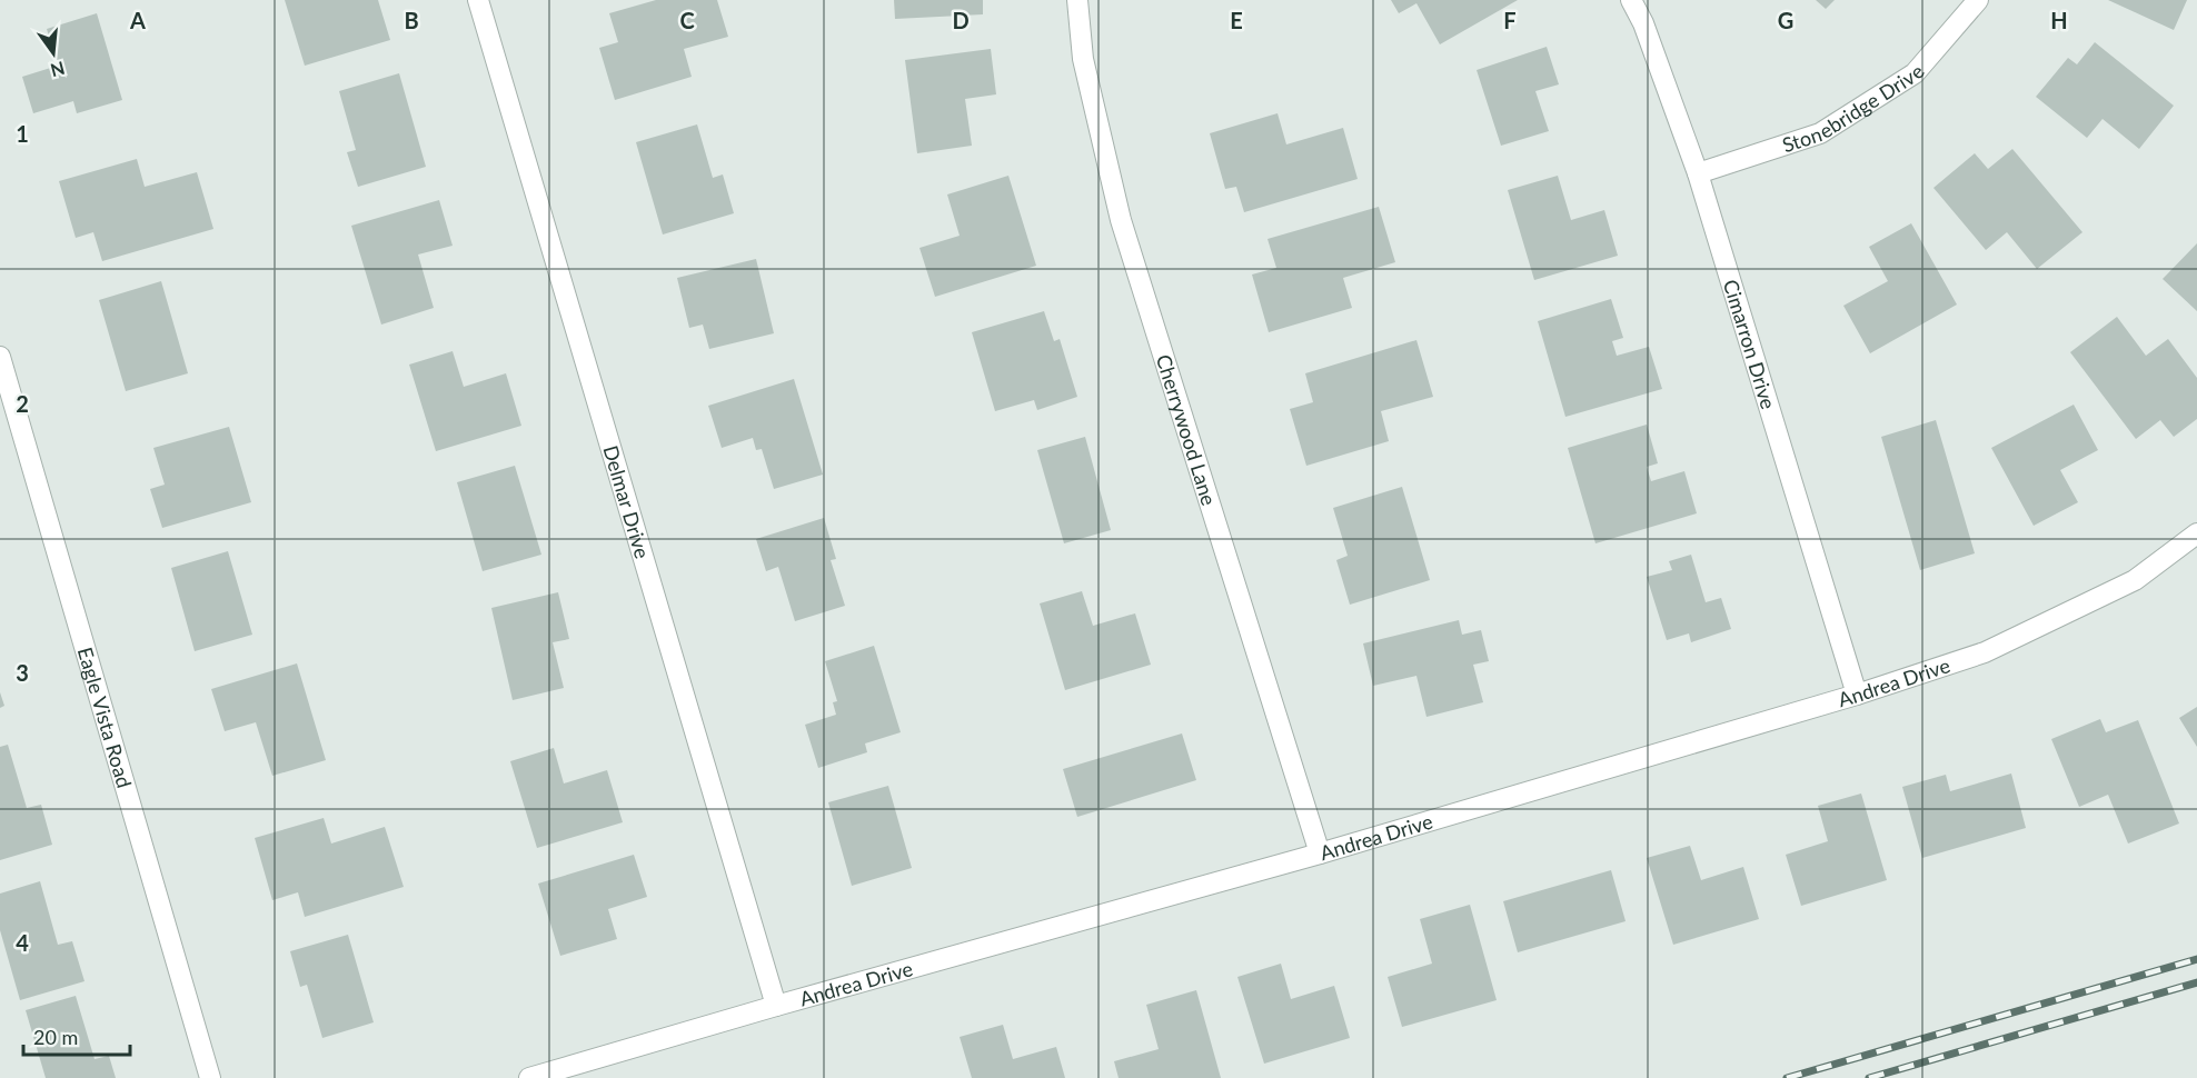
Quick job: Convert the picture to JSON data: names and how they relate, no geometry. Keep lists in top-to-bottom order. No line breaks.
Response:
{"streets":{"street":["Stonebridge Drive","Cimarron Drive","Cherrywood Lane","Delmar Drive","Andrea Drive","Eagle Vista Road"]},"crossings":[["Stonebridge Drive","Cimarron Drive"],["Cimarron Drive","Andrea Drive"],["Cherrywood Lane","Andrea Drive"],["Delmar Drive","Andrea Drive"]],"scale_bar":"20 m","north":"bottom","grid":{"columns":["A","B","C","D","E","F","G","H"],"rows":["1","2","3","4"]}}
